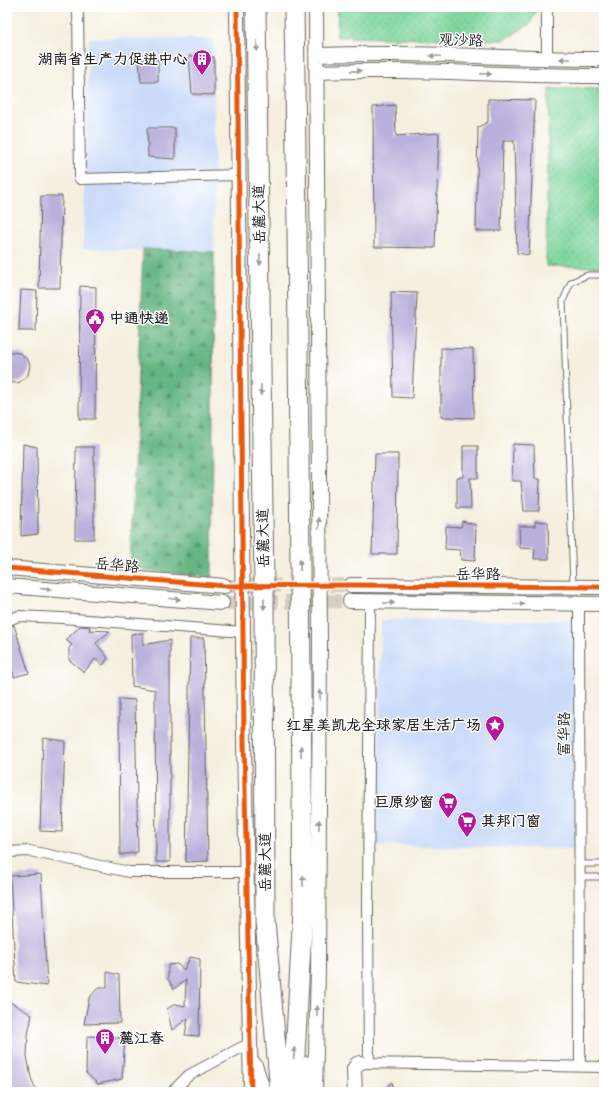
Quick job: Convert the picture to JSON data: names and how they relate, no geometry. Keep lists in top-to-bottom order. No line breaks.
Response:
{"streets":{"highway":["岳麓大道"],"street":["观沙路","岳华路","富华路"]},"crossings":[["岳华路","富华路"]],"places":{"building":["湖南省生产力促进中心","麓江春"],"public building":["中通快递"],"place":["红星美凯龙全球家居生活广场"],"supermarket":["巨原纱窗","其邦门窗"]}}
